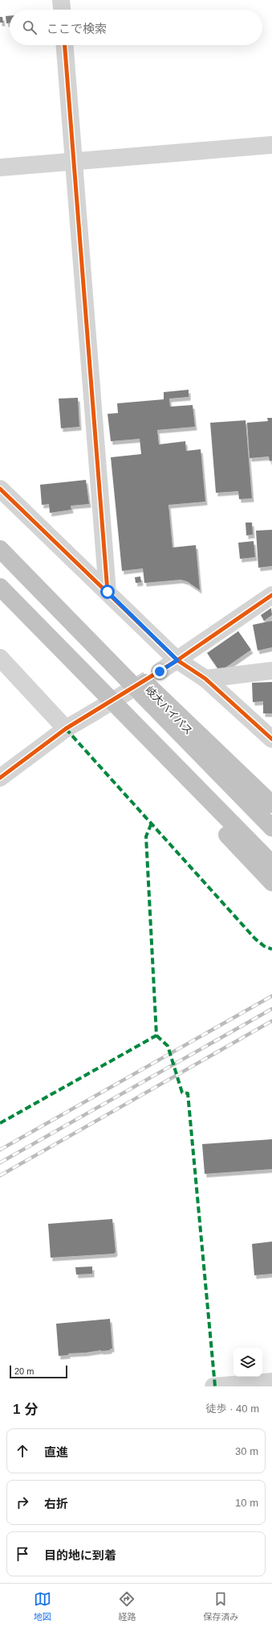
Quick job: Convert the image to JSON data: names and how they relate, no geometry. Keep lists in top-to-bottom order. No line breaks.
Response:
{"streets":{"highway":["岐大バイパス"]},"scale_bar":"20 m","page":{"search":"ここで検索","scale":"20 m","heading":["1 分","徒歩 · 40 m"],"list":[["直進","30 m"],["右折","10 m"],"目的地に到着"],"nav":["地図","経路","保存済み"]}}
